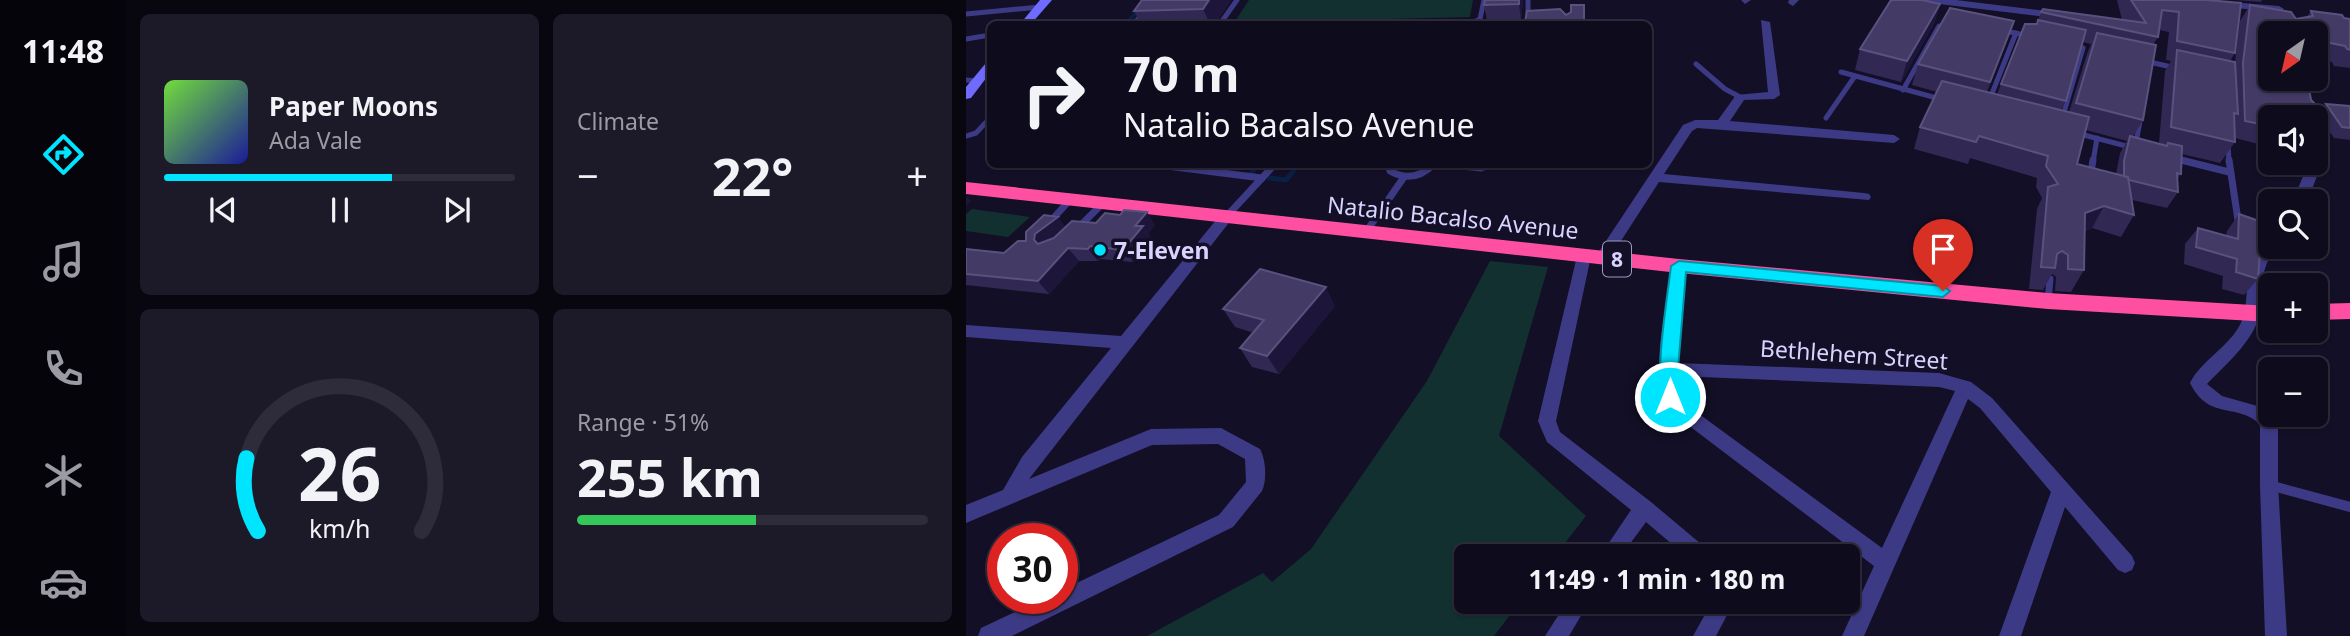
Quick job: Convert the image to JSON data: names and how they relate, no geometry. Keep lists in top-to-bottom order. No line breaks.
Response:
{"streets":{"highway":["Natalio Bacalso Avenue","8"],"street":["Bethlehem Street"]},"places":["7-Eleven"],"north":"bottom left","page":{"tabs":"11:48","tile":["Climate",["Range · 51%","255 km"]],"map_buttons":["+","−"],"turn":["70 m","Natalio Bacalso Avenue"],"song":["Paper Moons","Ada Vale"],"heat":["−","22°","+"],"limit":"30","trip":"11:49 · 1 min · 180 m","gauge":["26","km/h"]}}
